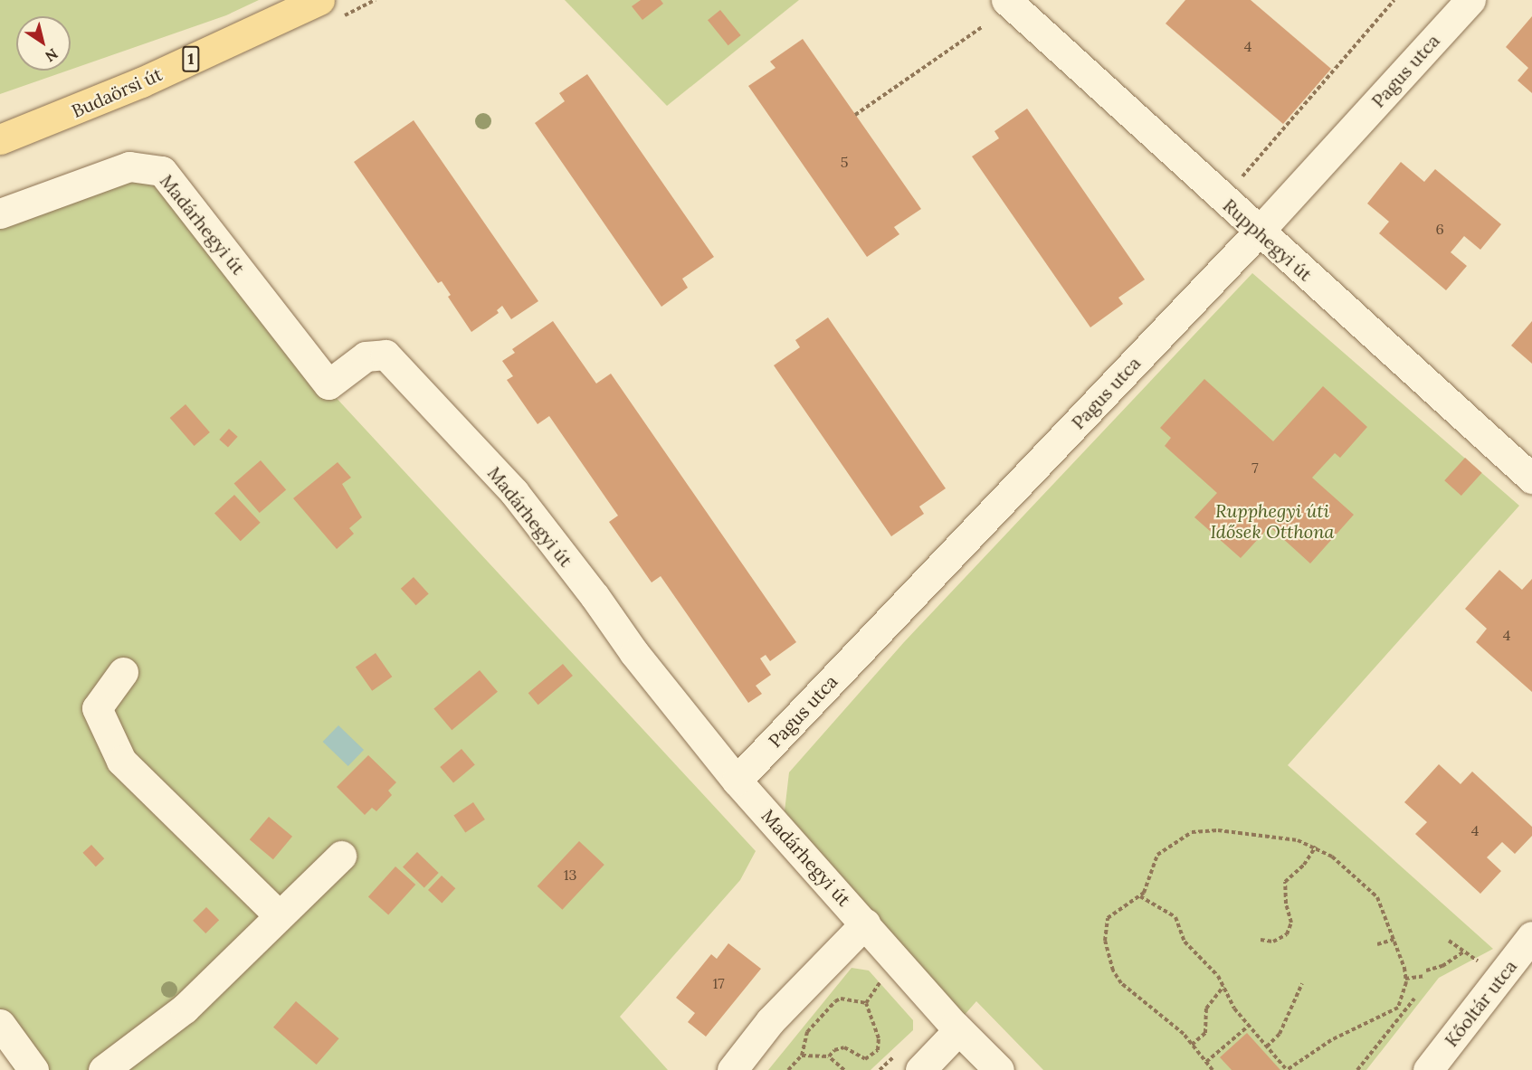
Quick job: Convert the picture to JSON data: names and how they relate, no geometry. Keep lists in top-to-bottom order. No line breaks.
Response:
{"streets":{"main road":["1","Budaörsi út"],"street":["Pagus utca","Madárhegyi út","Rupphegyi út","Kőoltár utca"]},"crossings":[["Pagus utca","Madárhegyi út"],["Pagus utca","Rupphegyi út"]],"parks":["Rupphegyi úti Idősek Otthona"],"house_numbers":["4","5","6","7","4","4","13","17"],"north":"bottom right"}
